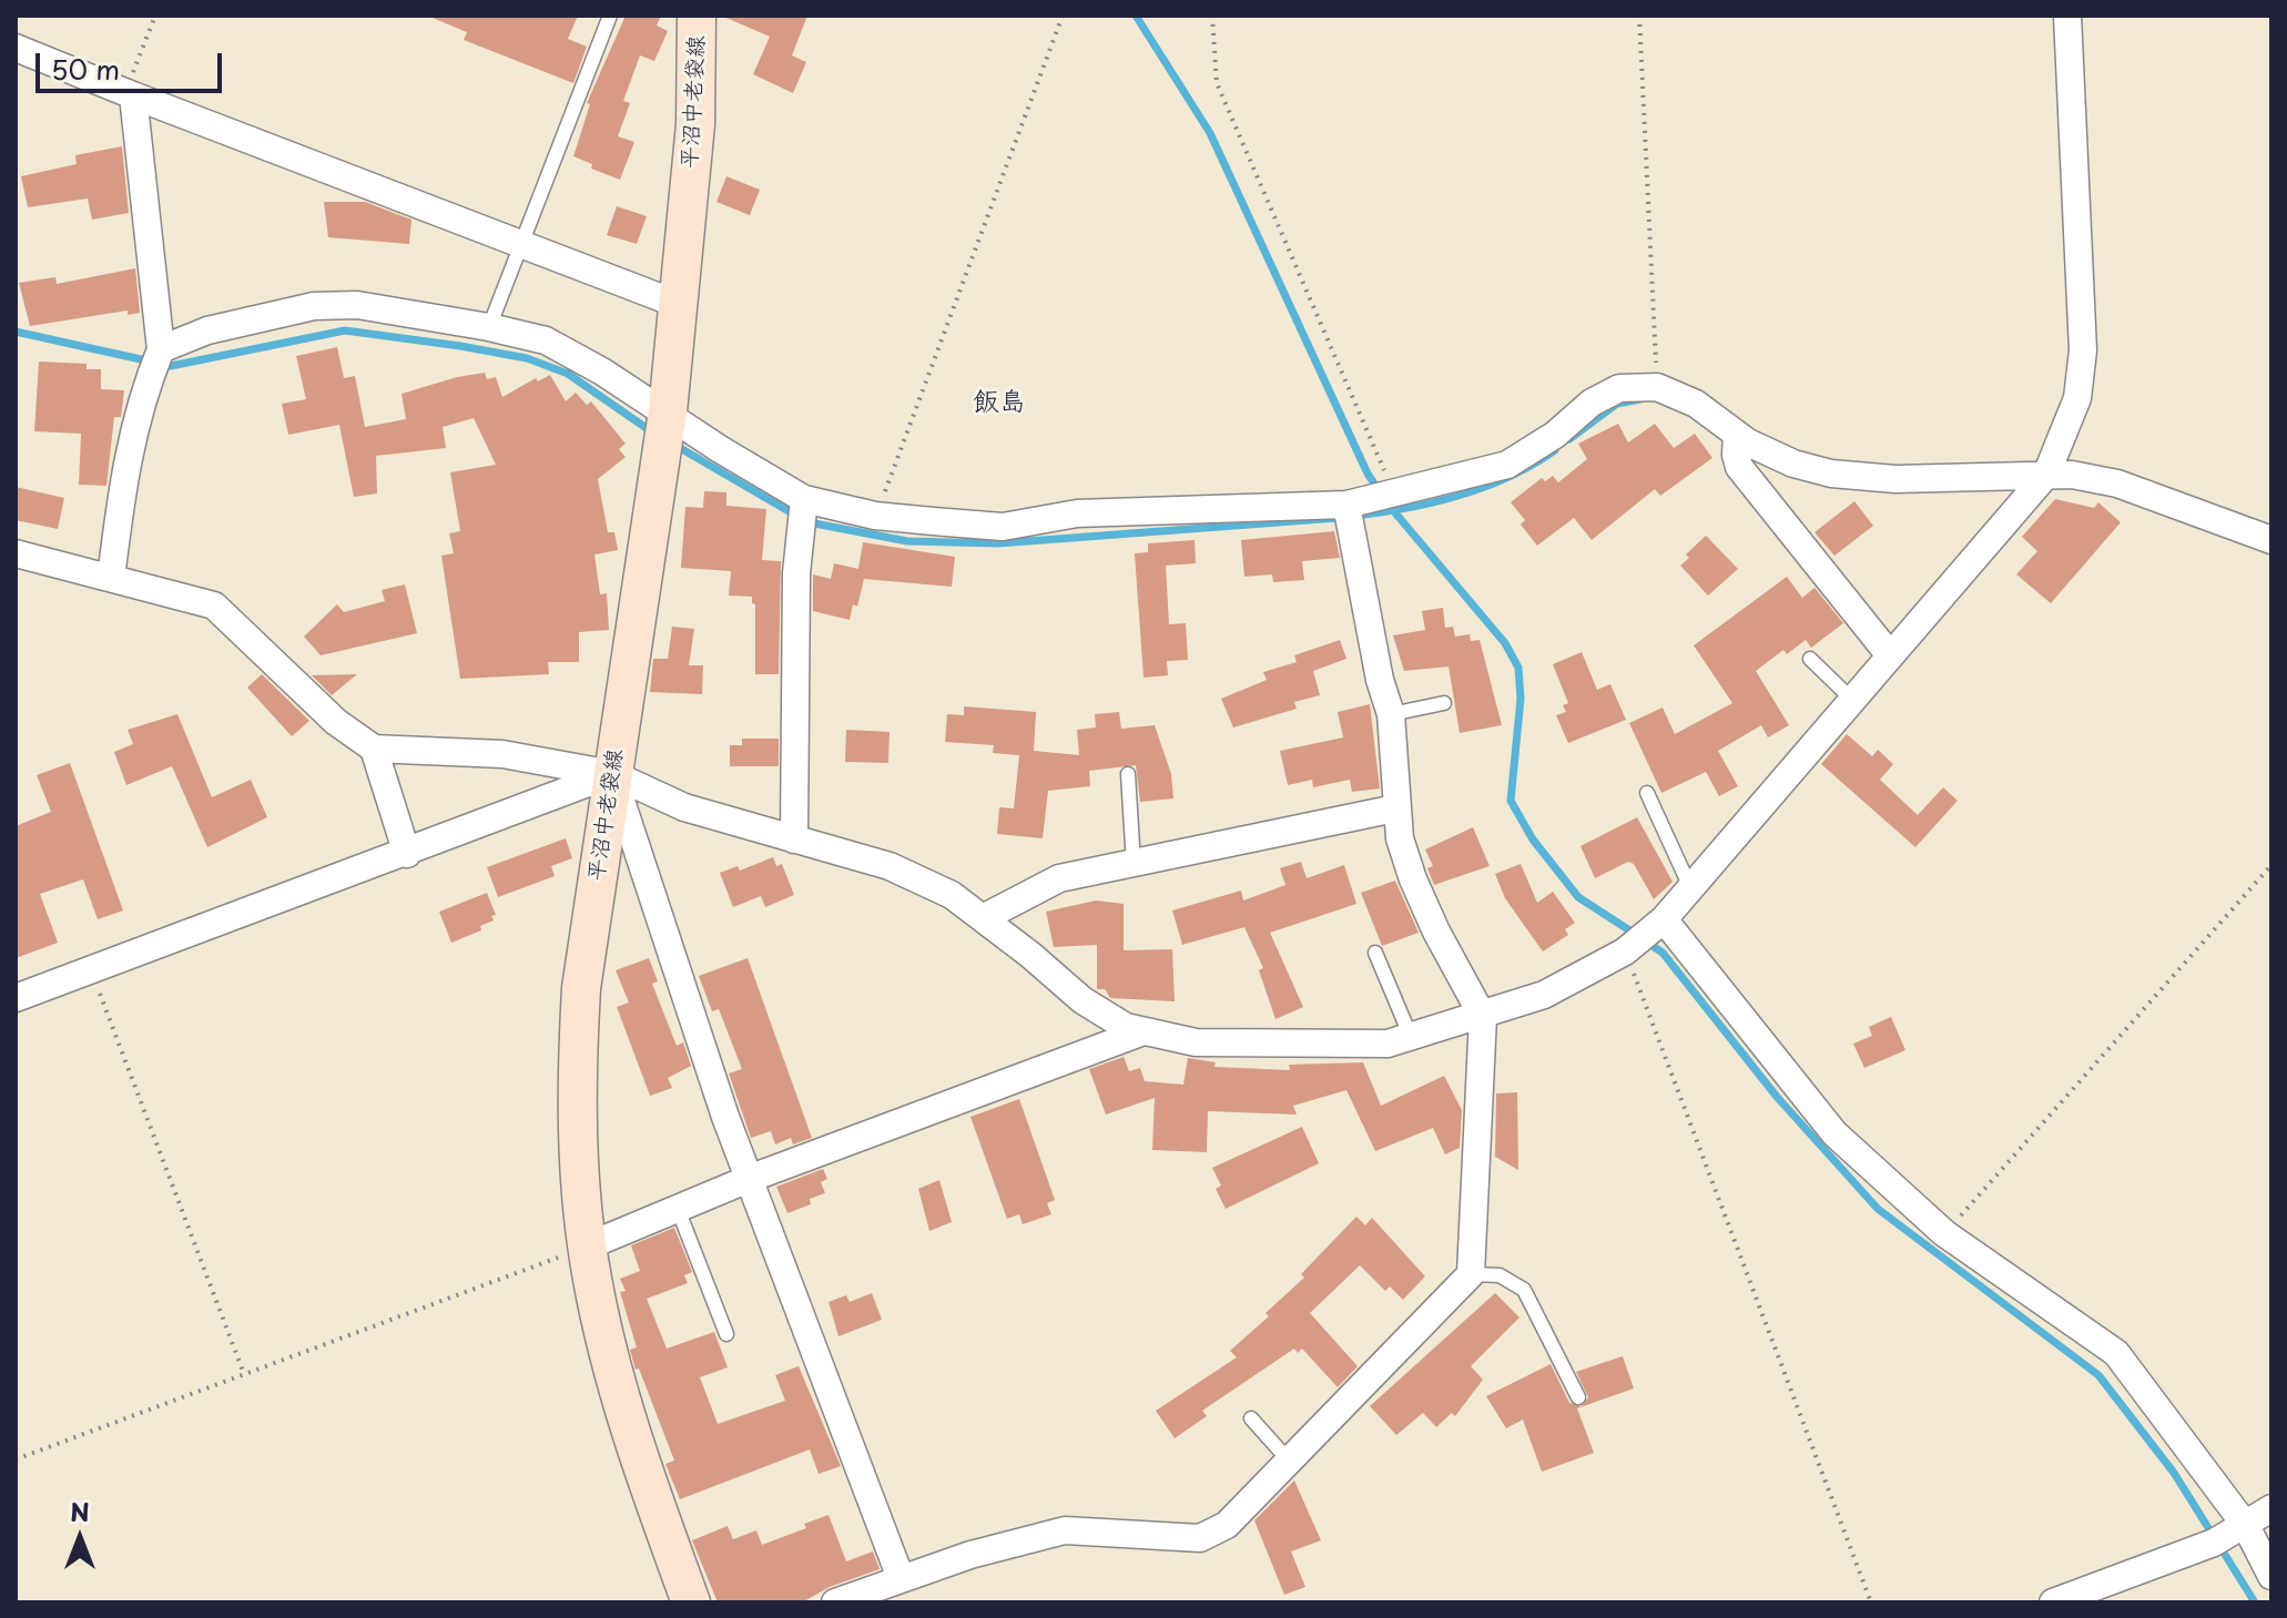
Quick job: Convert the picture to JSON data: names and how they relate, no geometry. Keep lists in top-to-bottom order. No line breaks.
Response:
{"streets":{"main road":["平沼中老袋線"]},"districts":["飯島"],"scale_bar":"50 m","north":"top"}
